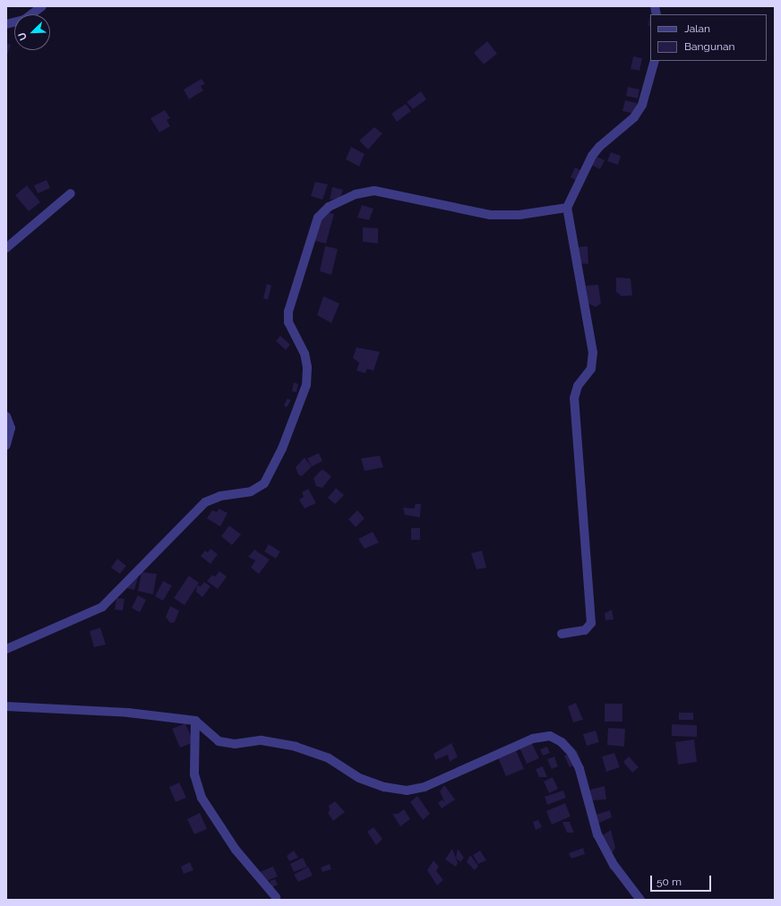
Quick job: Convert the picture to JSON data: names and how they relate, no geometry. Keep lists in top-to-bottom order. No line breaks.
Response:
{"legend":["Jalan","Bangunan"],"scale_bar":"50 m","north":"bottom left"}
